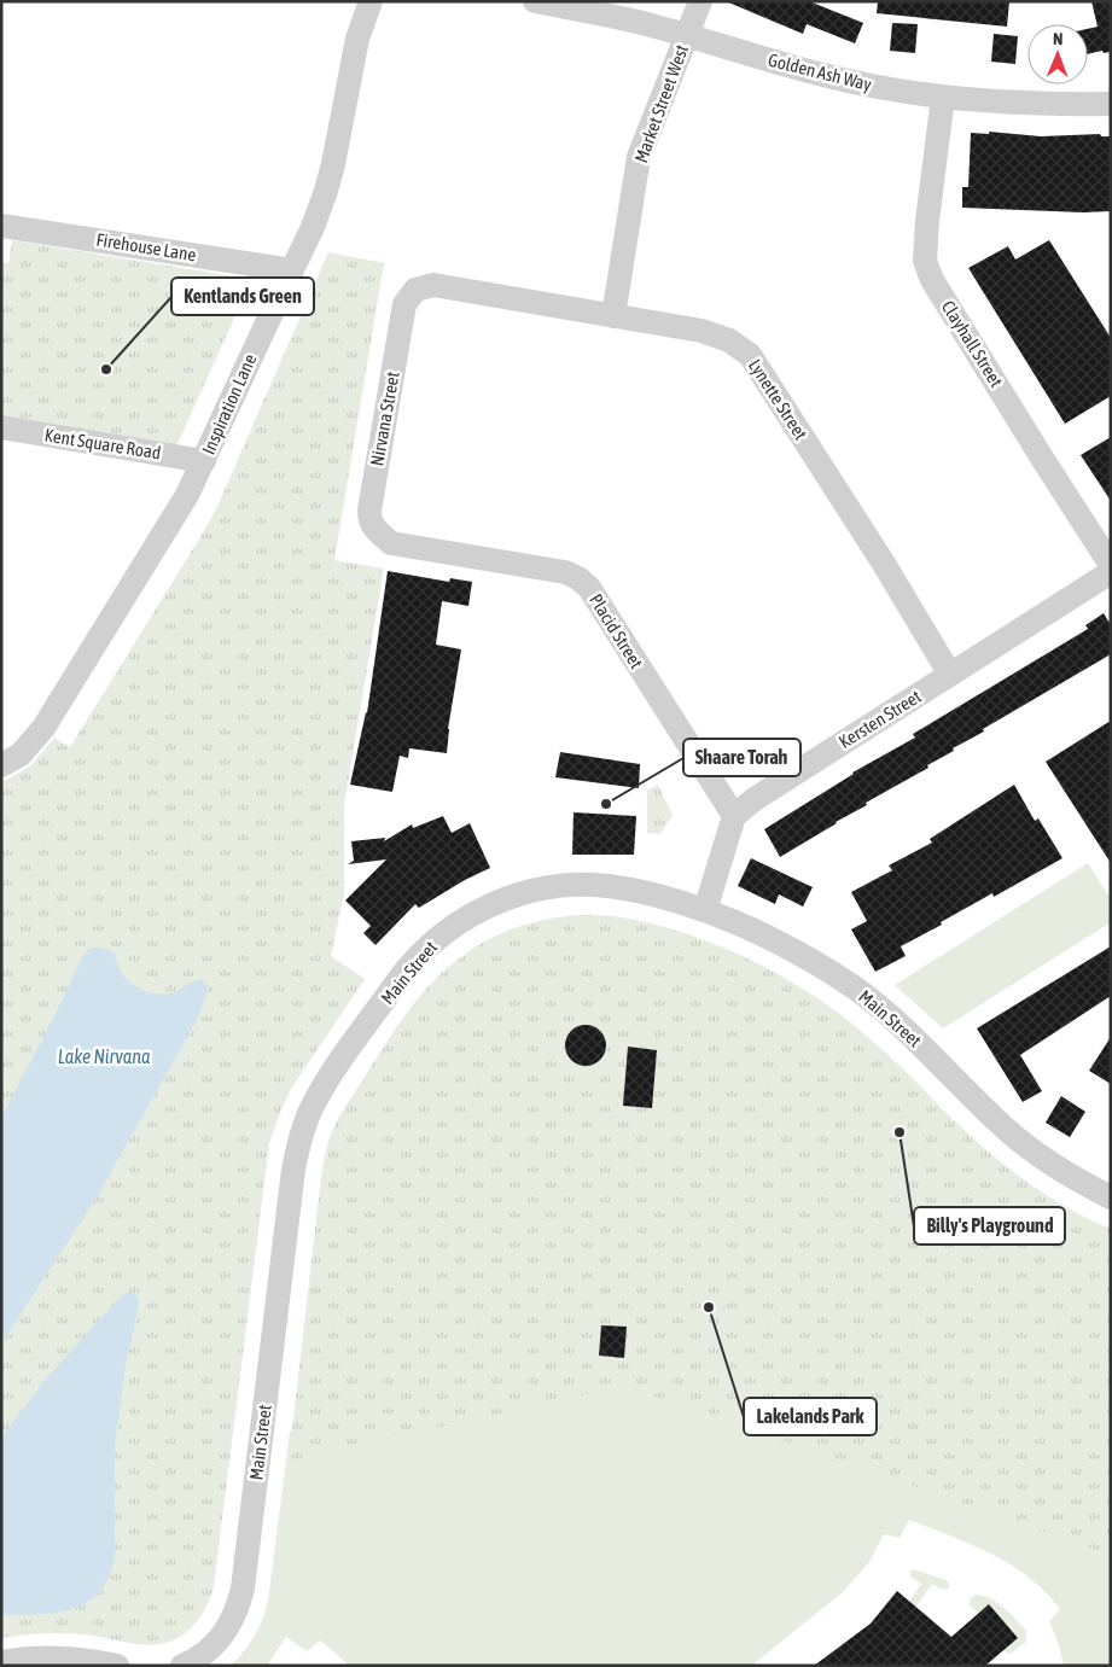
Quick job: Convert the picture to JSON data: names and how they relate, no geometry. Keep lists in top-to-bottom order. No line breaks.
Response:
{"streets":{"street":["Golden Ash Way","Market Street West","Firehouse Lane","Clayhall Street","Lynette Street","Inspiration Lane","Nirvana Street","Kent Square Road","Placid Street","Kersten Street","Main Street"]},"crossings":[["Golden Ash Way","Market Street West"],["Golden Ash Way","Clayhall Street"],["Market Street West","Lynette Street"],["Firehouse Lane","Inspiration Lane"],["Lynette Street","Nirvana Street"],["Lynette Street","Kersten Street"],["Inspiration Lane","Kent Square Road"],["Nirvana Street","Placid Street"],["Placid Street","Kersten Street"]],"water":["Lake Nirvana"],"places":["Kentlands Green","Shaare Torah","Billy's Playground","Lakelands Park"],"north":"top"}
